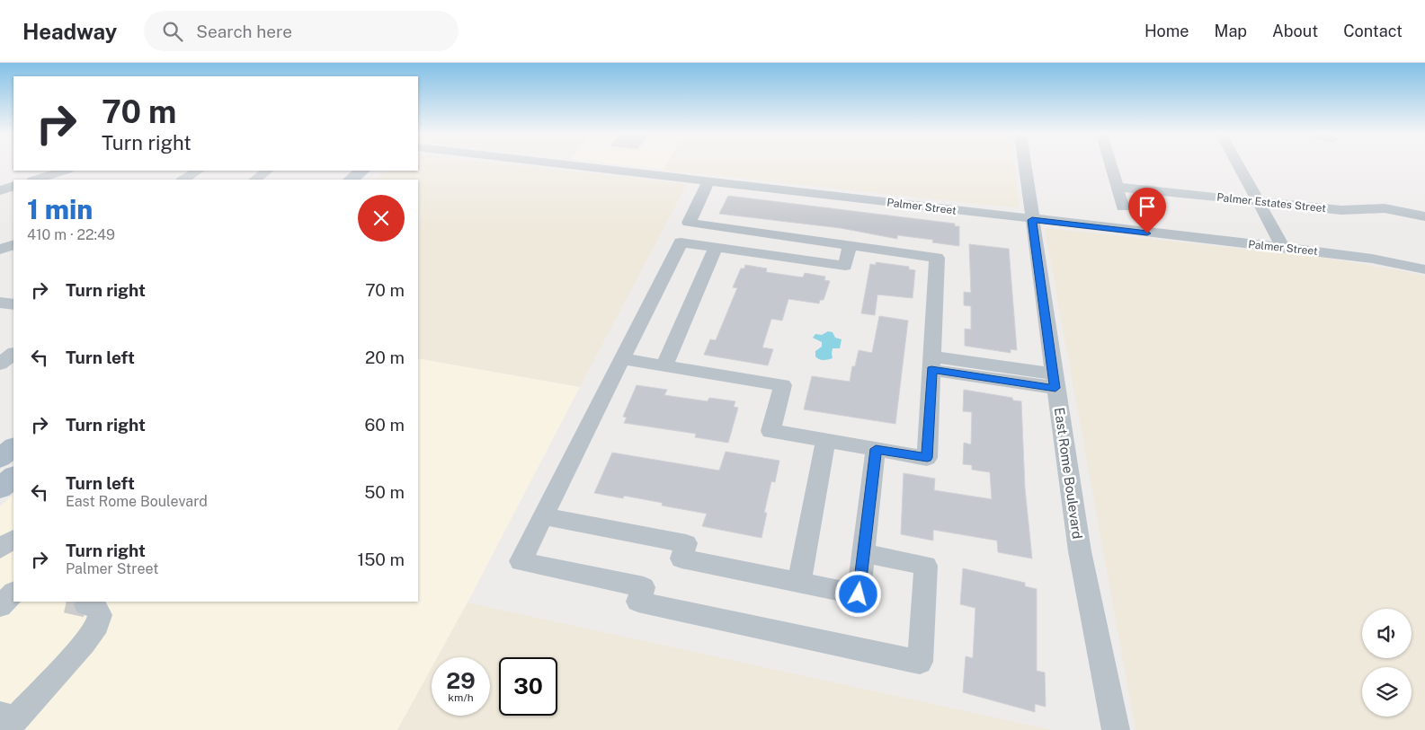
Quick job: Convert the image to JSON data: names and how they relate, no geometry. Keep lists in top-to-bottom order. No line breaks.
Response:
{"streets":{"street":["Palmer Estates Street","Palmer Street","East Rome Boulevard"]},"crossings":[["Palmer Street","East Rome Boulevard"]],"page":{"header":"Headway","search":"Search here","nav":["Home","Map","About","Contact"],"turn":["70 m","Turn right"],"heading":["1 min","410 m · 22:49"],"list":[{"name":"Turn right","value":"70 m"},{"name":"Turn left","value":"20 m"},{"name":"Turn right","value":"60 m"},{"name":"Turn left","note":"East Rome Boulevard","value":"50 m"},{"name":"Turn right","note":"Palmer Street","value":"150 m"}],"speed":"29 km/h","limit":"30"}}
